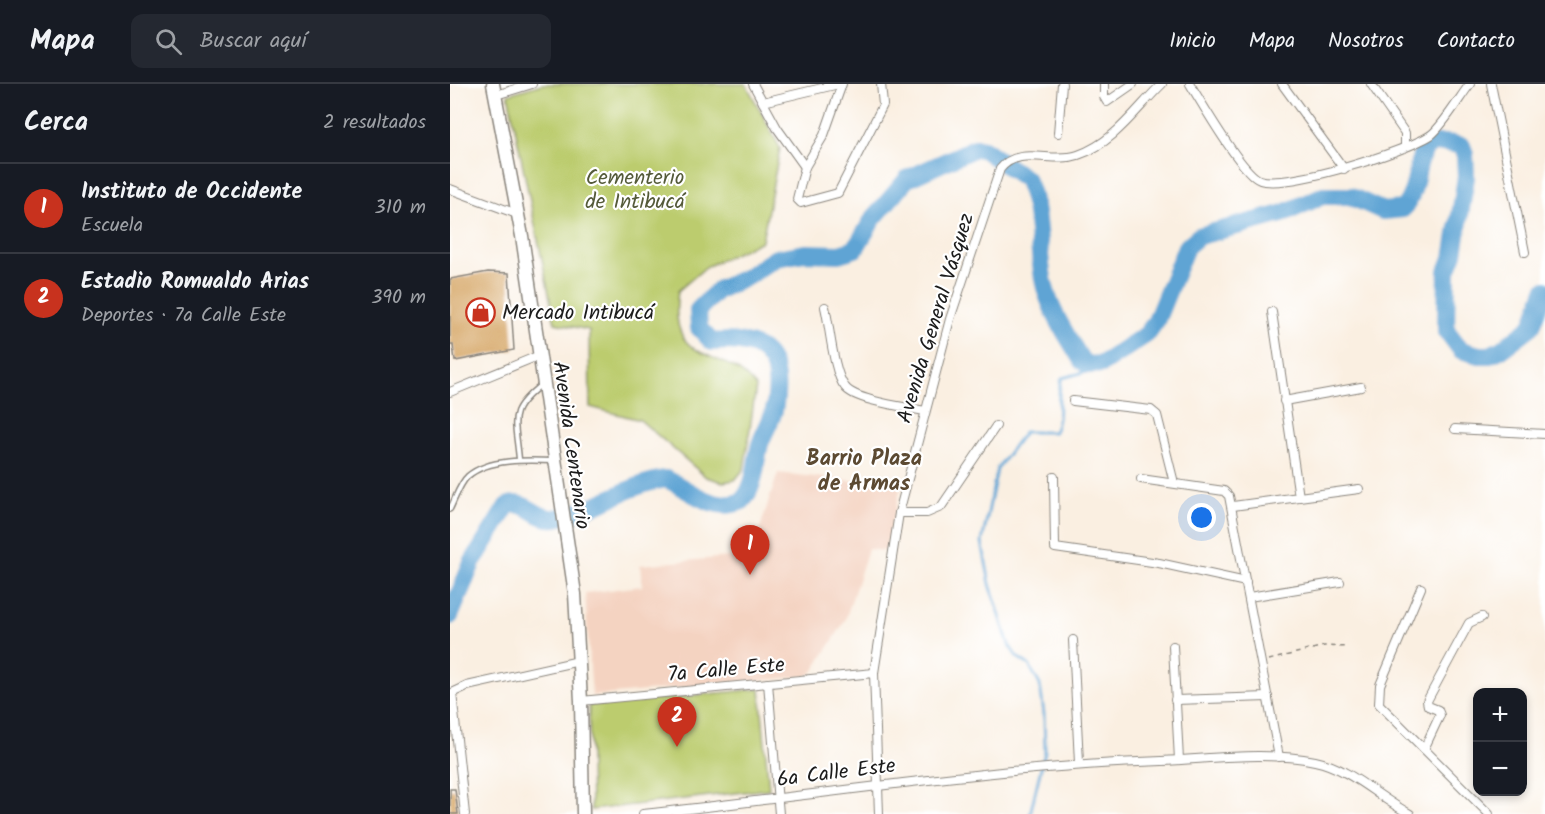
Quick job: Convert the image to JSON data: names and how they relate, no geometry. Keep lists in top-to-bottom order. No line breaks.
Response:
{"streets":{"main road":["Avenida Centenario"],"street":["Avenida General Vásquez","7a Calle Este","6a Calle Este"]},"crossings":[["Avenida General Vásquez","7a Calle Este"],["Avenida General Vásquez","6a Calle Este"],["Avenida Centenario","7a Calle Este"]],"districts":["Barrio Plaza de Armas"],"parks":["Cementerio de Intibucá"],"places":{"shop":["Mercado Intibucá"]},"page":{"header":"Mapa","search":"Buscar aquí","nav":["Inicio","Mapa","Nosotros","Contacto"],"heading":["Cerca","2 resultados"],"list":[{"mark":"1","name":"Instituto de Occidente","note":"Escuela","value":"310 m"},{"mark":"2","name":"Estadio Romualdo Arias","note":"Deportes · 7a Calle Este","value":"390 m"}],"pins":["1","2"],"map_buttons":["+","−"]}}
